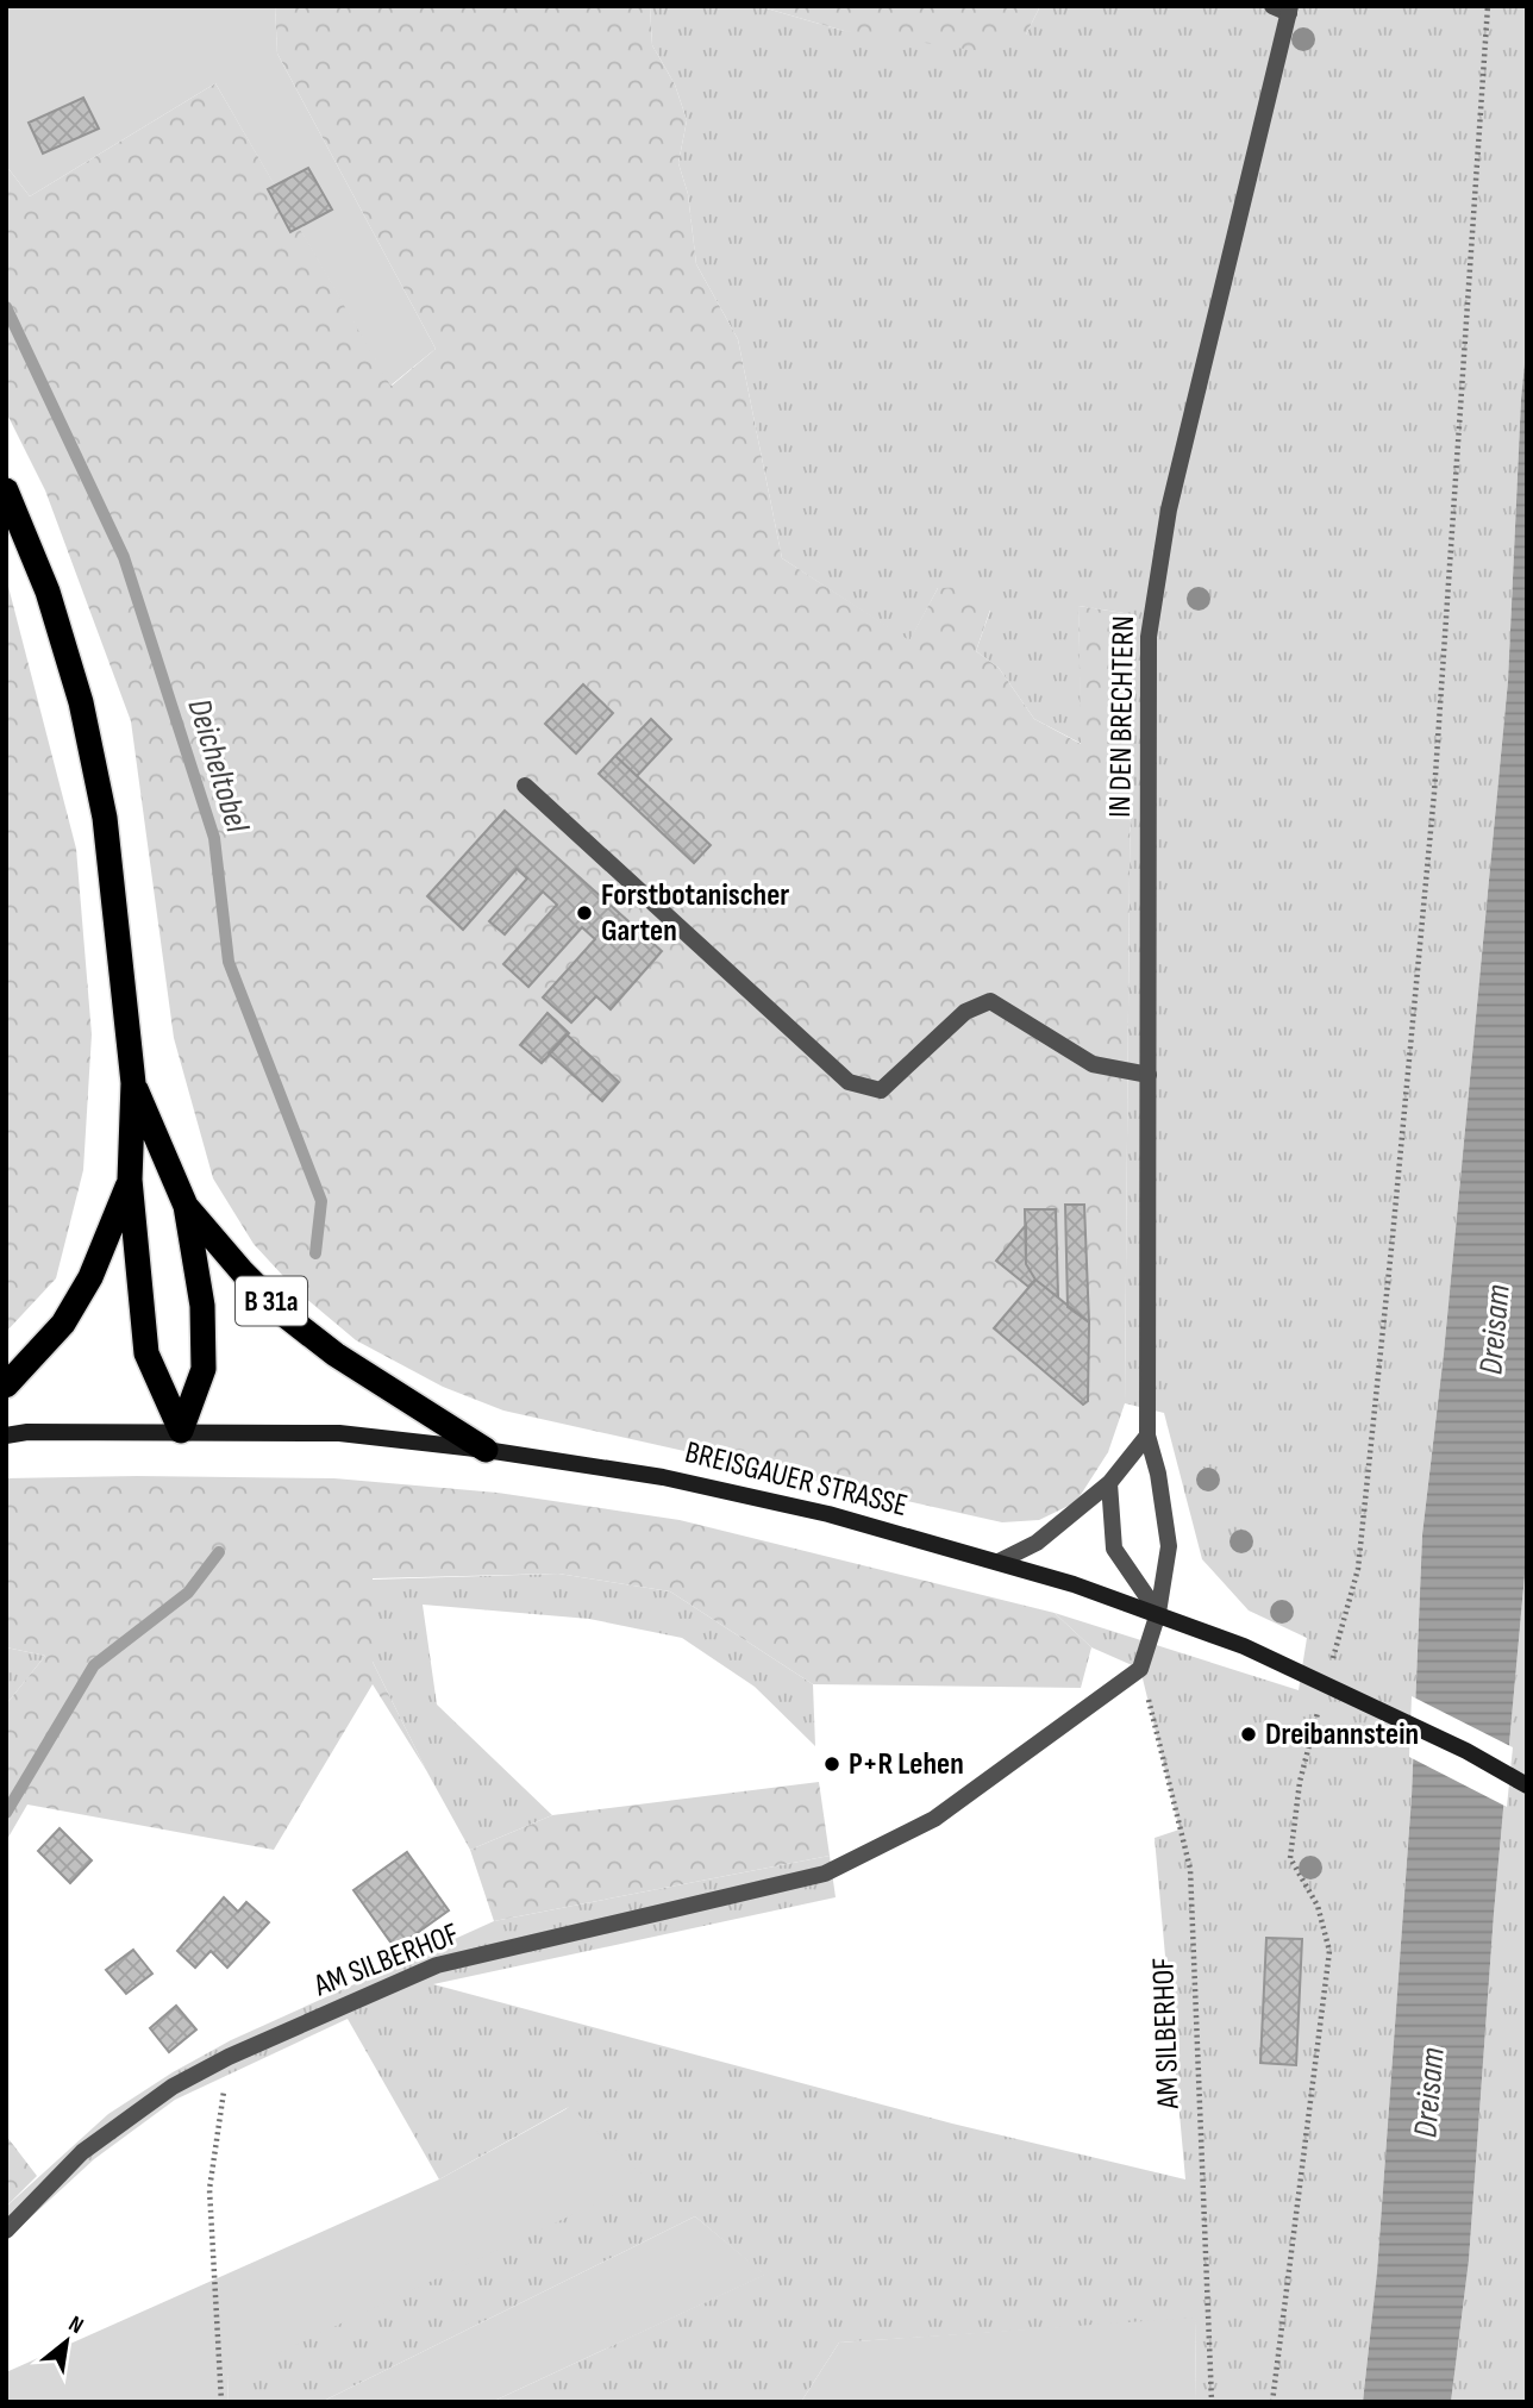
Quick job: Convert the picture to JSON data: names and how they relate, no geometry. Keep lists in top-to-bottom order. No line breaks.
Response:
{"streets":{"highway":["B 31a"],"street":["IN DEN BRECHTERN","BREISGAUER STRASSE","AM SILBERHOF"]},"crossings":[["IN DEN BRECHTERN","BREISGAUER STRASSE"],["IN DEN BRECHTERN","AM SILBERHOF"],["B 31a","BREISGAUER STRASSE"]],"water":["Deicheltobel","Dreisam"],"places":["Forstbotanischer Garten","Dreibannstein","P+R Lehen"],"north":"top right"}
